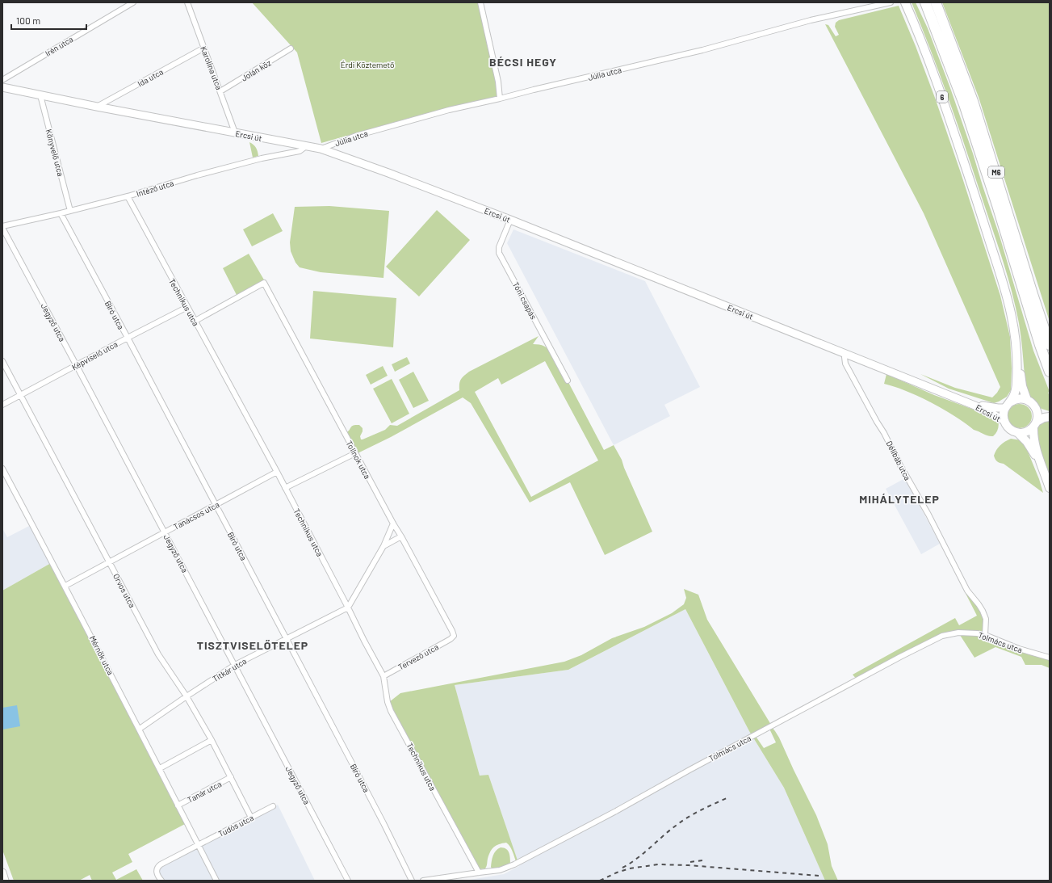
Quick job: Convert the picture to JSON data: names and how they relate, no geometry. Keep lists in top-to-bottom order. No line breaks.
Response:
{"streets":{"highway":["M6"],"main road":["6","Ercsi út"],"street":["Irén utca","Karolina utca","Jolán köz","Júlia utca","Ida utca","Könyvelő utca","Intéző utca","Tóni csapás","Technikus utca","Bíró utca","Jegyző utca","Képviselő utca","Tollnok utca","Délibáb utca","Tanácsos utca","Orvos utca","Tolmács utca","Mérnök utca","Tervező utca","Titkár utca","Tanár utca","Tudós utca"]},"crossings":[["Karolina utca","Jolán köz"],["Karolina utca","Ida utca"],["Karolina utca","Ercsi út"],["Júlia utca","Ercsi út"],["Ida utca","Ercsi út"],["6","Ercsi út"],["Ercsi út","Könyvelő utca"],["Ercsi út","Intéző utca"],["Ercsi út","Tóni csapás"],["Ercsi út","Délibáb utca"],["Könyvelő utca","Intéző utca"],["Intéző utca","Technikus utca"],["Intéző utca","Bíró utca"],["Intéző utca","Jegyző utca"],["Technikus utca","Képviselő utca"],["Technikus utca","Tollnok utca"],["Technikus utca","Tanácsos utca"],["Technikus utca","Tolmács utca"],["Technikus utca","Tervező utca"],["Technikus utca","Titkár utca"],["Bíró utca","Képviselő utca"],["Bíró utca","Tanácsos utca"],["Bíró utca","Titkár utca"],["Jegyző utca","Képviselő utca"],["Jegyző utca","Tanácsos utca"],["Jegyző utca","Titkár utca"],["Képviselő utca","Orvos utca"],["Tollnok utca","Tervező utca"],["Délibáb utca","Tolmács utca"],["Tanácsos utca","Orvos utca"],["Tanácsos utca","Mérnök utca"],["Orvos utca","Titkár utca"],["Orvos utca","Tanár utca"],["Orvos utca","Tudós utca"],["Mérnök utca","Titkár utca"],["Mérnök utca","Tanár utca"],["Mérnök utca","Tudós utca"]],"districts":["BÉCSI HEGY","MIHÁLYTELEP","TISZTVISELŐTELEP"],"parks":["Érdi Köztemető"],"scale_bar":"100 m"}
